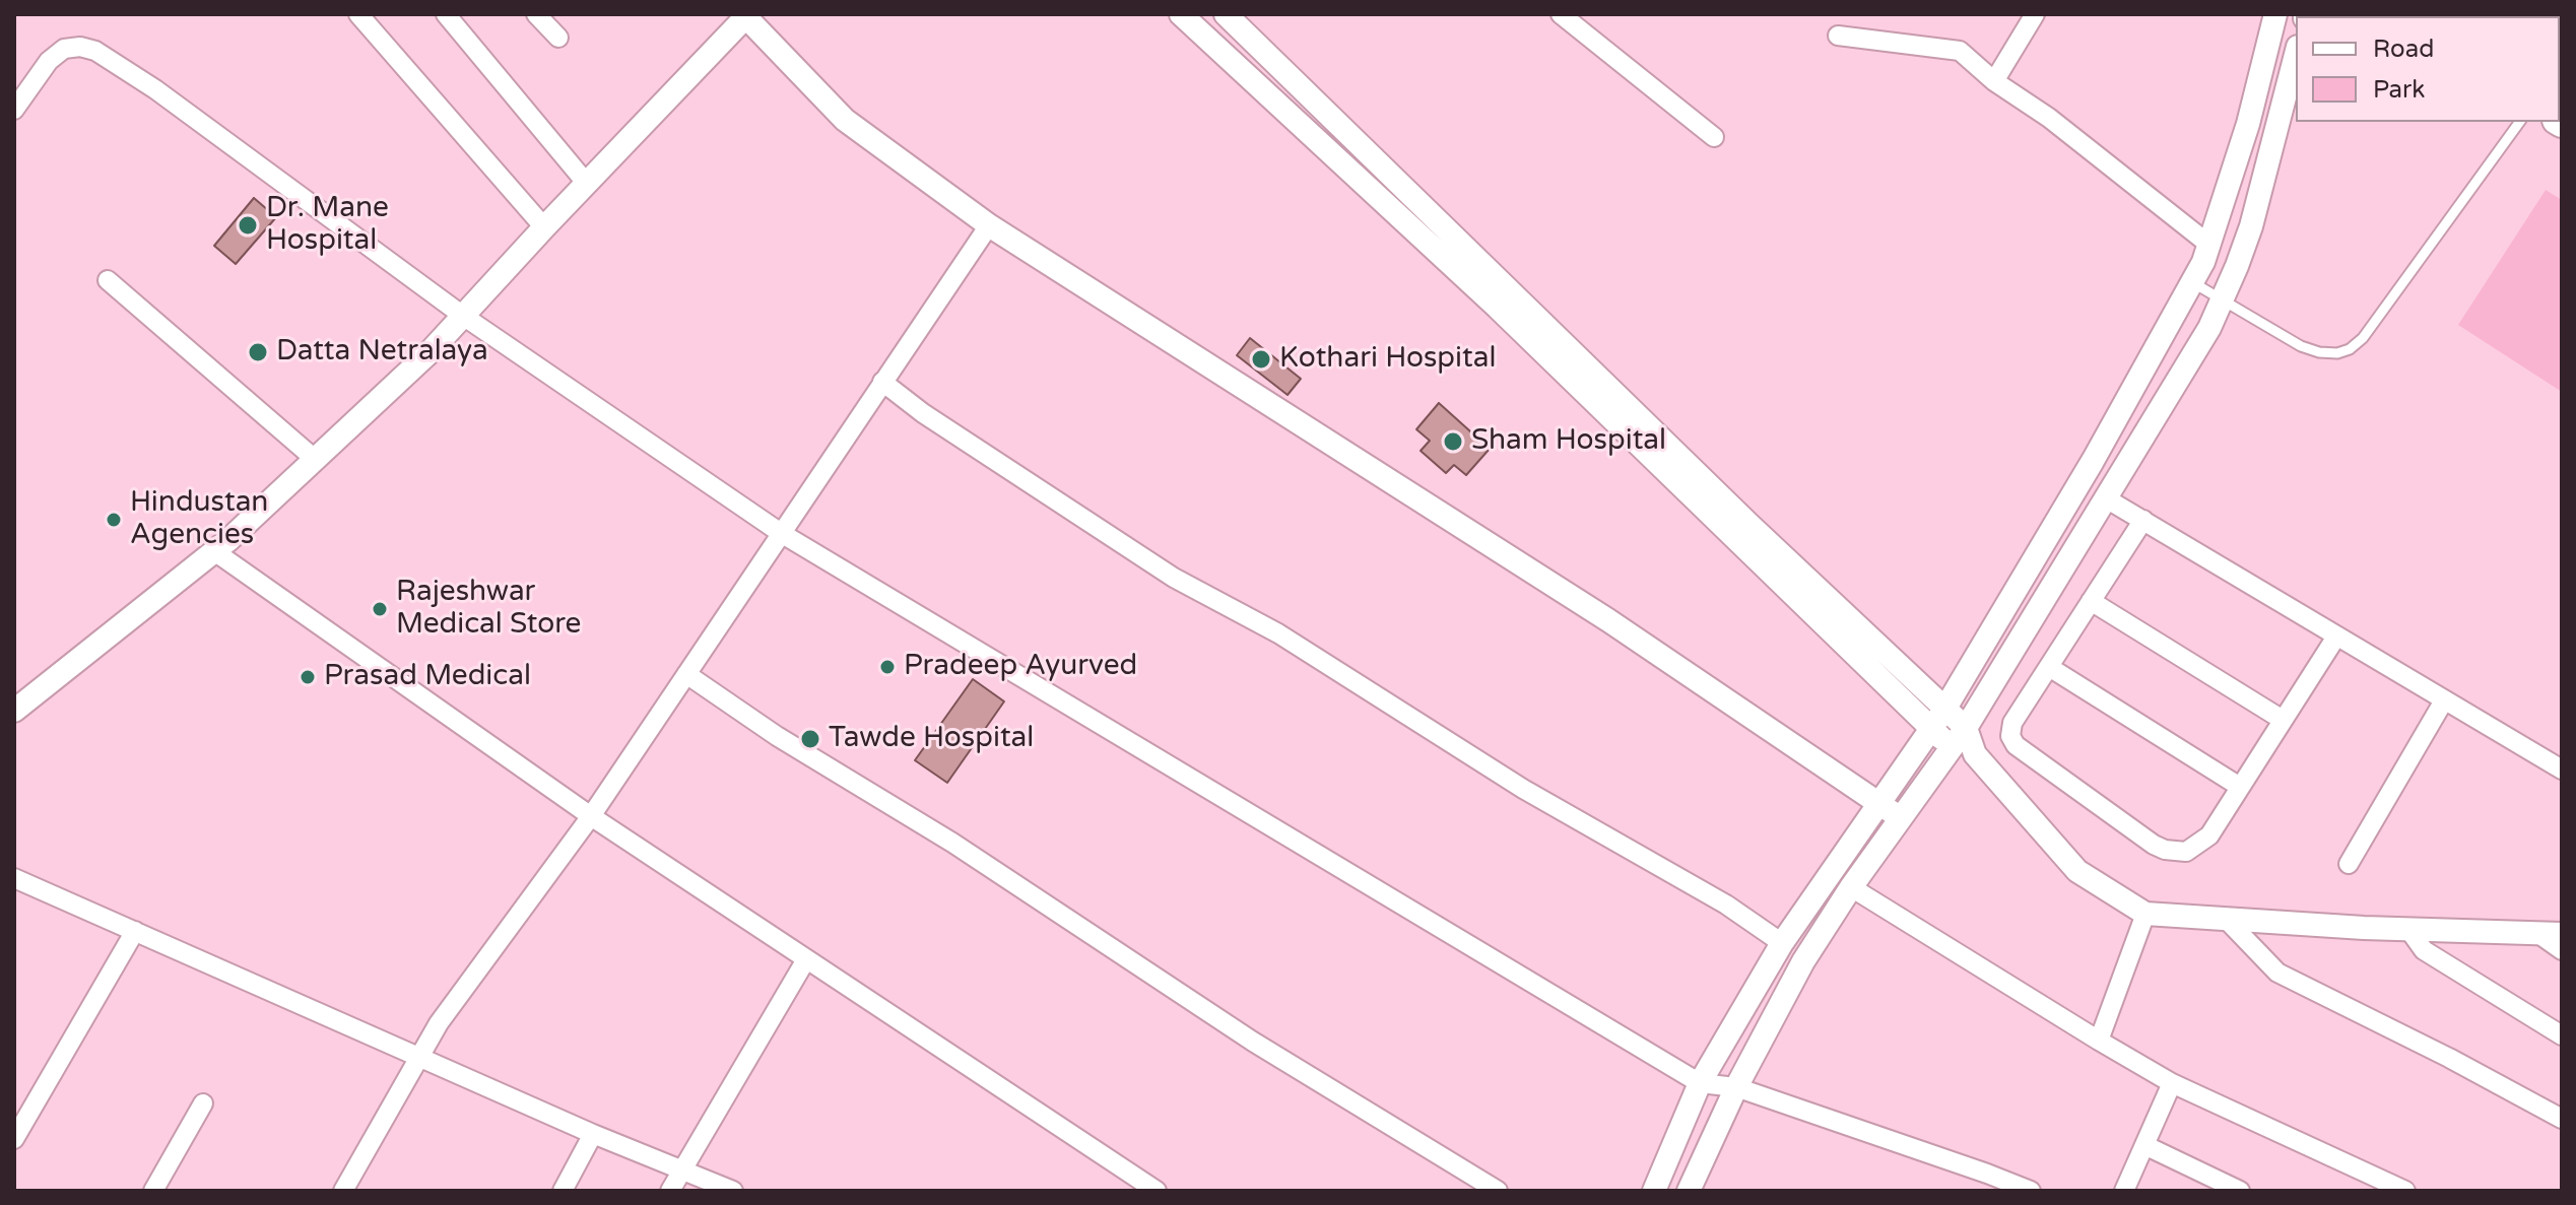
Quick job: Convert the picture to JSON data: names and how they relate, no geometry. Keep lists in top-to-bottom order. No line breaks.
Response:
{"places":["Dr. Mane Hospital","Datta Netralaya","Kothari Hospital","Sham Hospital","Hindustan Agencies","Rajeshwar Medical Store","Pradeep Ayurved","Prasad Medical","Tawde Hospital"],"legend":["Road","Park"]}
